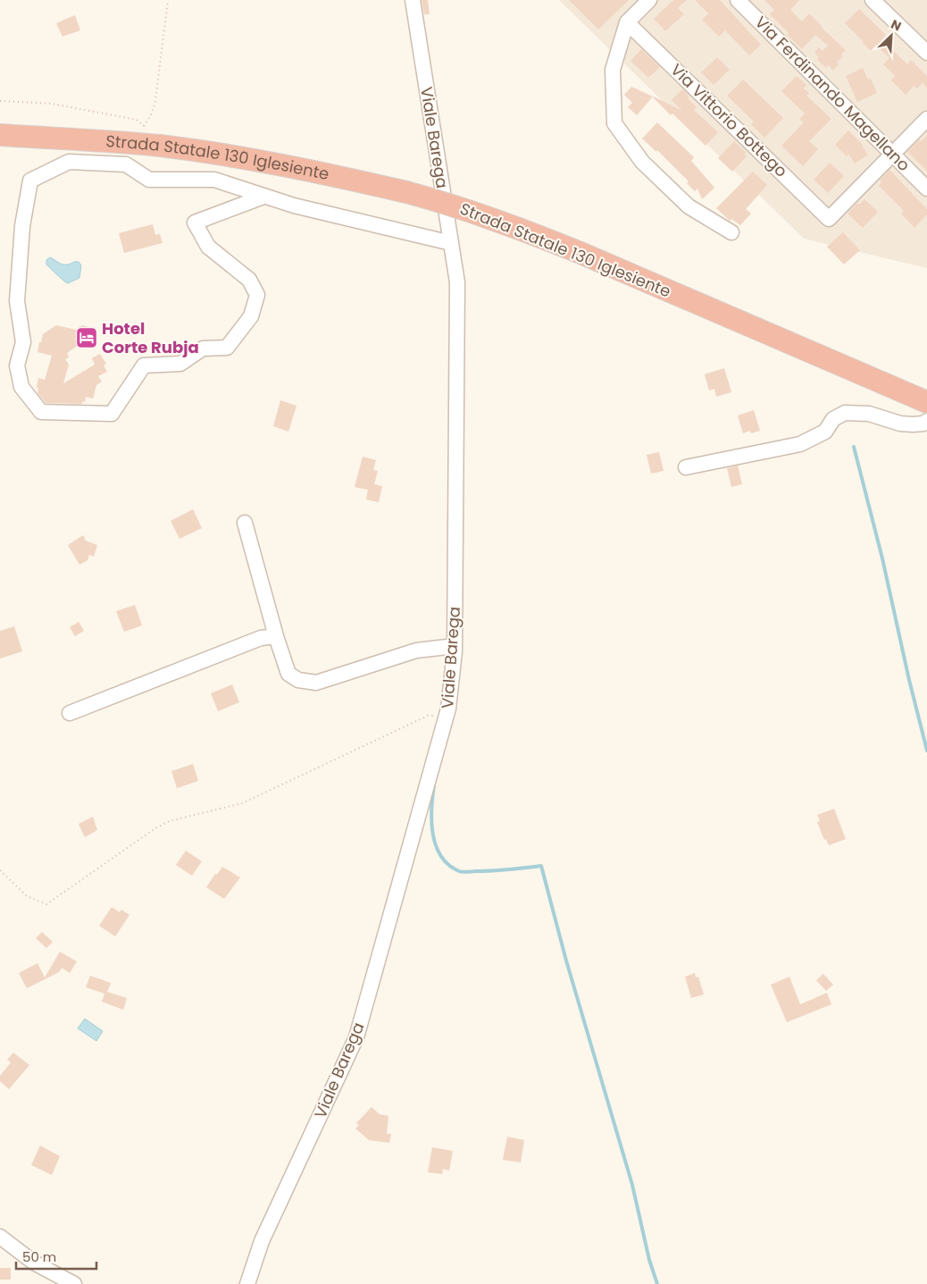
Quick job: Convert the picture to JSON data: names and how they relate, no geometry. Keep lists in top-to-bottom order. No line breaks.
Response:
{"streets":{"highway":["Strada Statale 130 Iglesiente"],"street":["Via Ferdinando Magellano","Via Vittorio Bottego","Viale Barega"]},"crossings":[["Via Ferdinando Magellano","Via Vittorio Bottego"]],"places":{"hotel":["Hotel Corte Rubja"]},"scale_bar":"50 m","north":"top right"}
